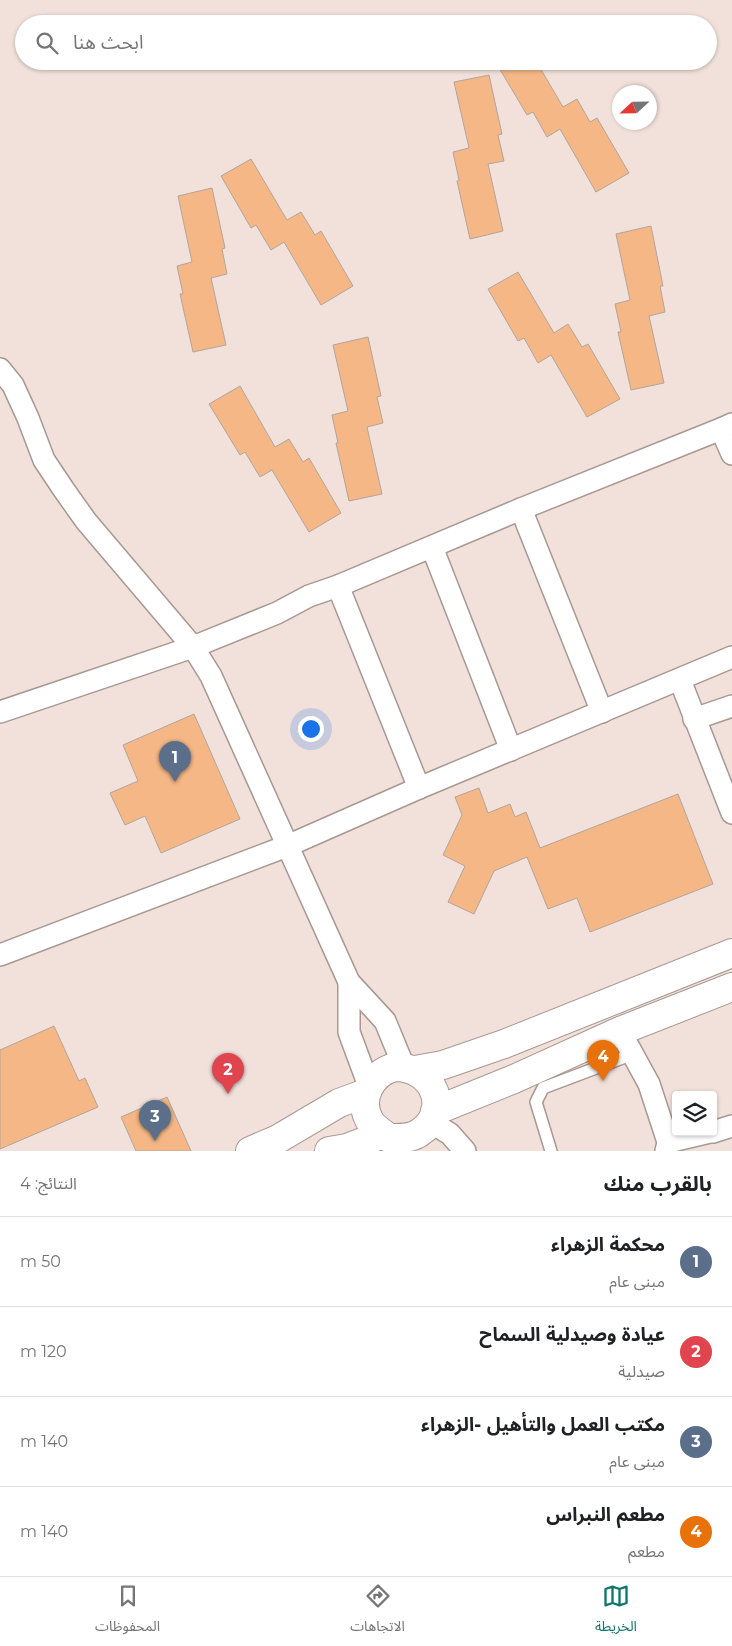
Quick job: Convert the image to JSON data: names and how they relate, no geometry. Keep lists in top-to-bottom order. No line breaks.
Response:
{"north":"left","page":{"search":"ابحث هنا","pins":["1","4","2","3"],"heading":["بالقرب منك","النتائج: 4"],"list":[{"mark":"1","name":"محكمة الزهراء","note":"مبنى عام","value":"50 m"},{"mark":"2","name":"عيادة وصيدلية السماح","note":"صيدلية","value":"120 m"},{"mark":"3","name":"مكتب العمل والتأهيل -الزهراء","note":"مبنى عام","value":"140 m"},{"mark":"4","name":"مطعم النبراس","note":"مطعم","value":"140 m"}],"nav":["الخريطة","الاتجاهات","المحفوظات"]}}
